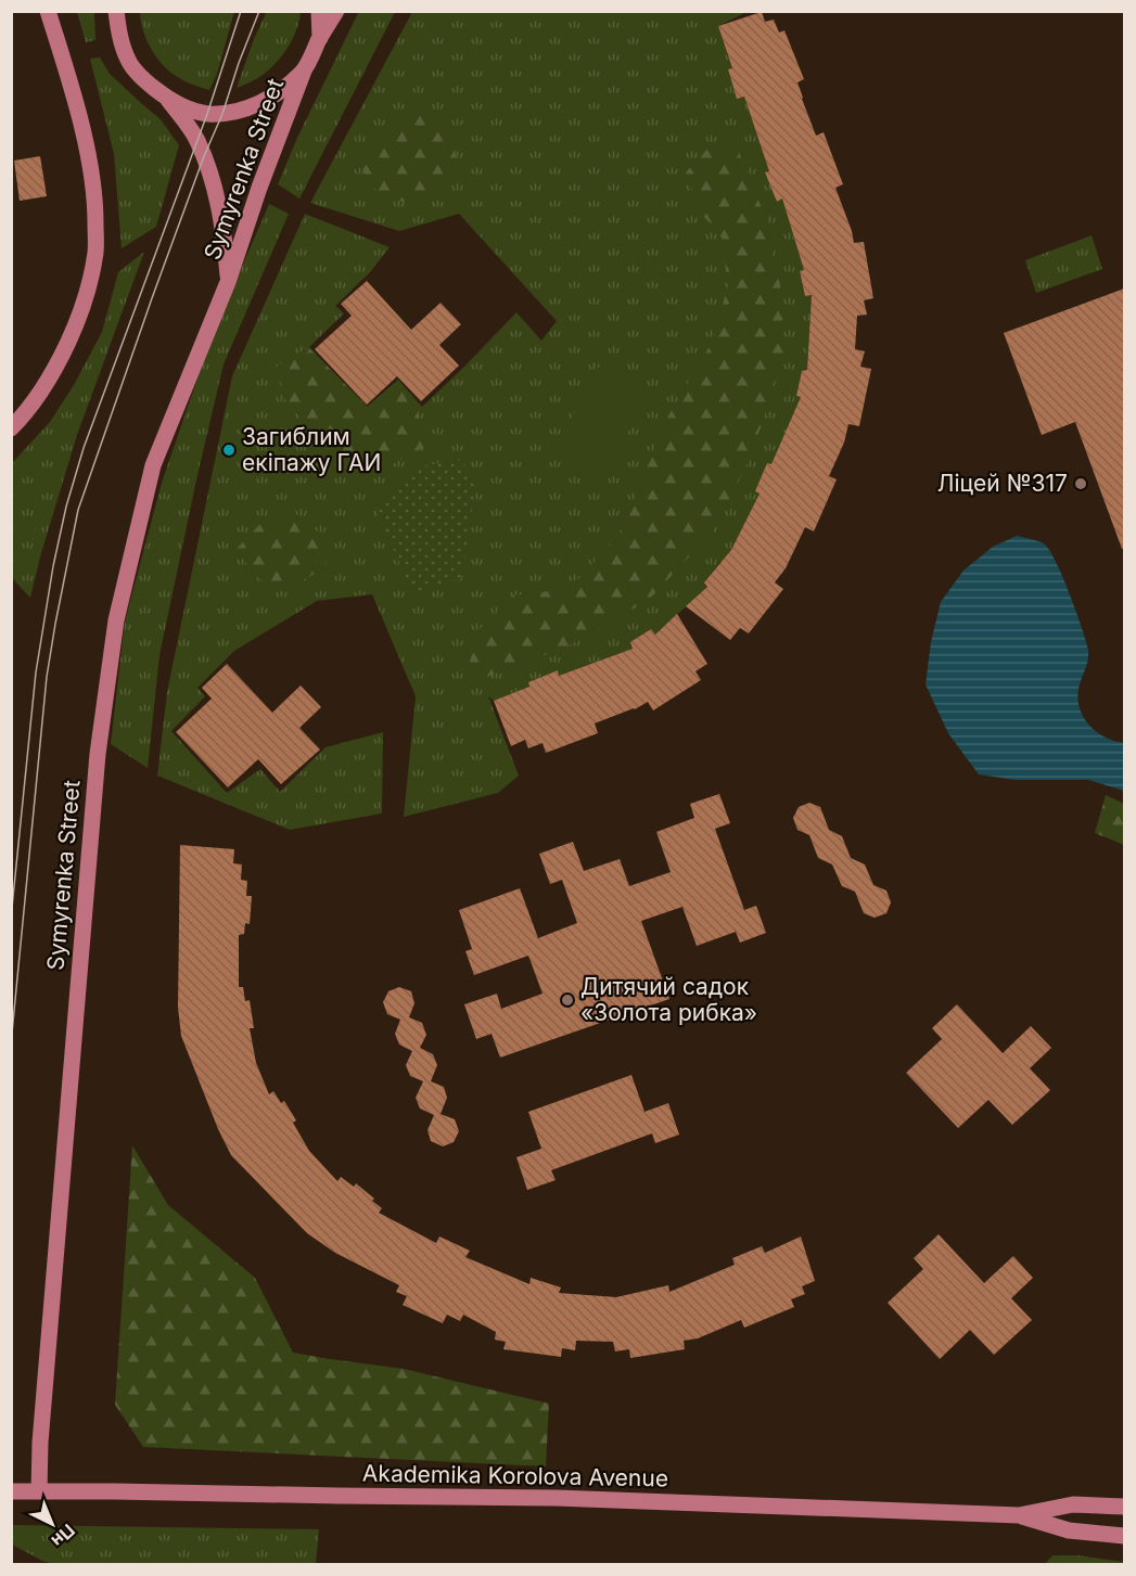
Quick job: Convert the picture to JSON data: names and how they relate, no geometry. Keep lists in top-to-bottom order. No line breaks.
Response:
{"streets":{"main road":["Symyrenka Street","Akademika Korolova Avenue"]},"crossings":[["Symyrenka Street","Akademika Korolova Avenue"]],"places":["Загиблим екіпажу ГАИ","Ліцей №317","Дитячий садок «Золота рибка»"],"north":"bottom right"}
